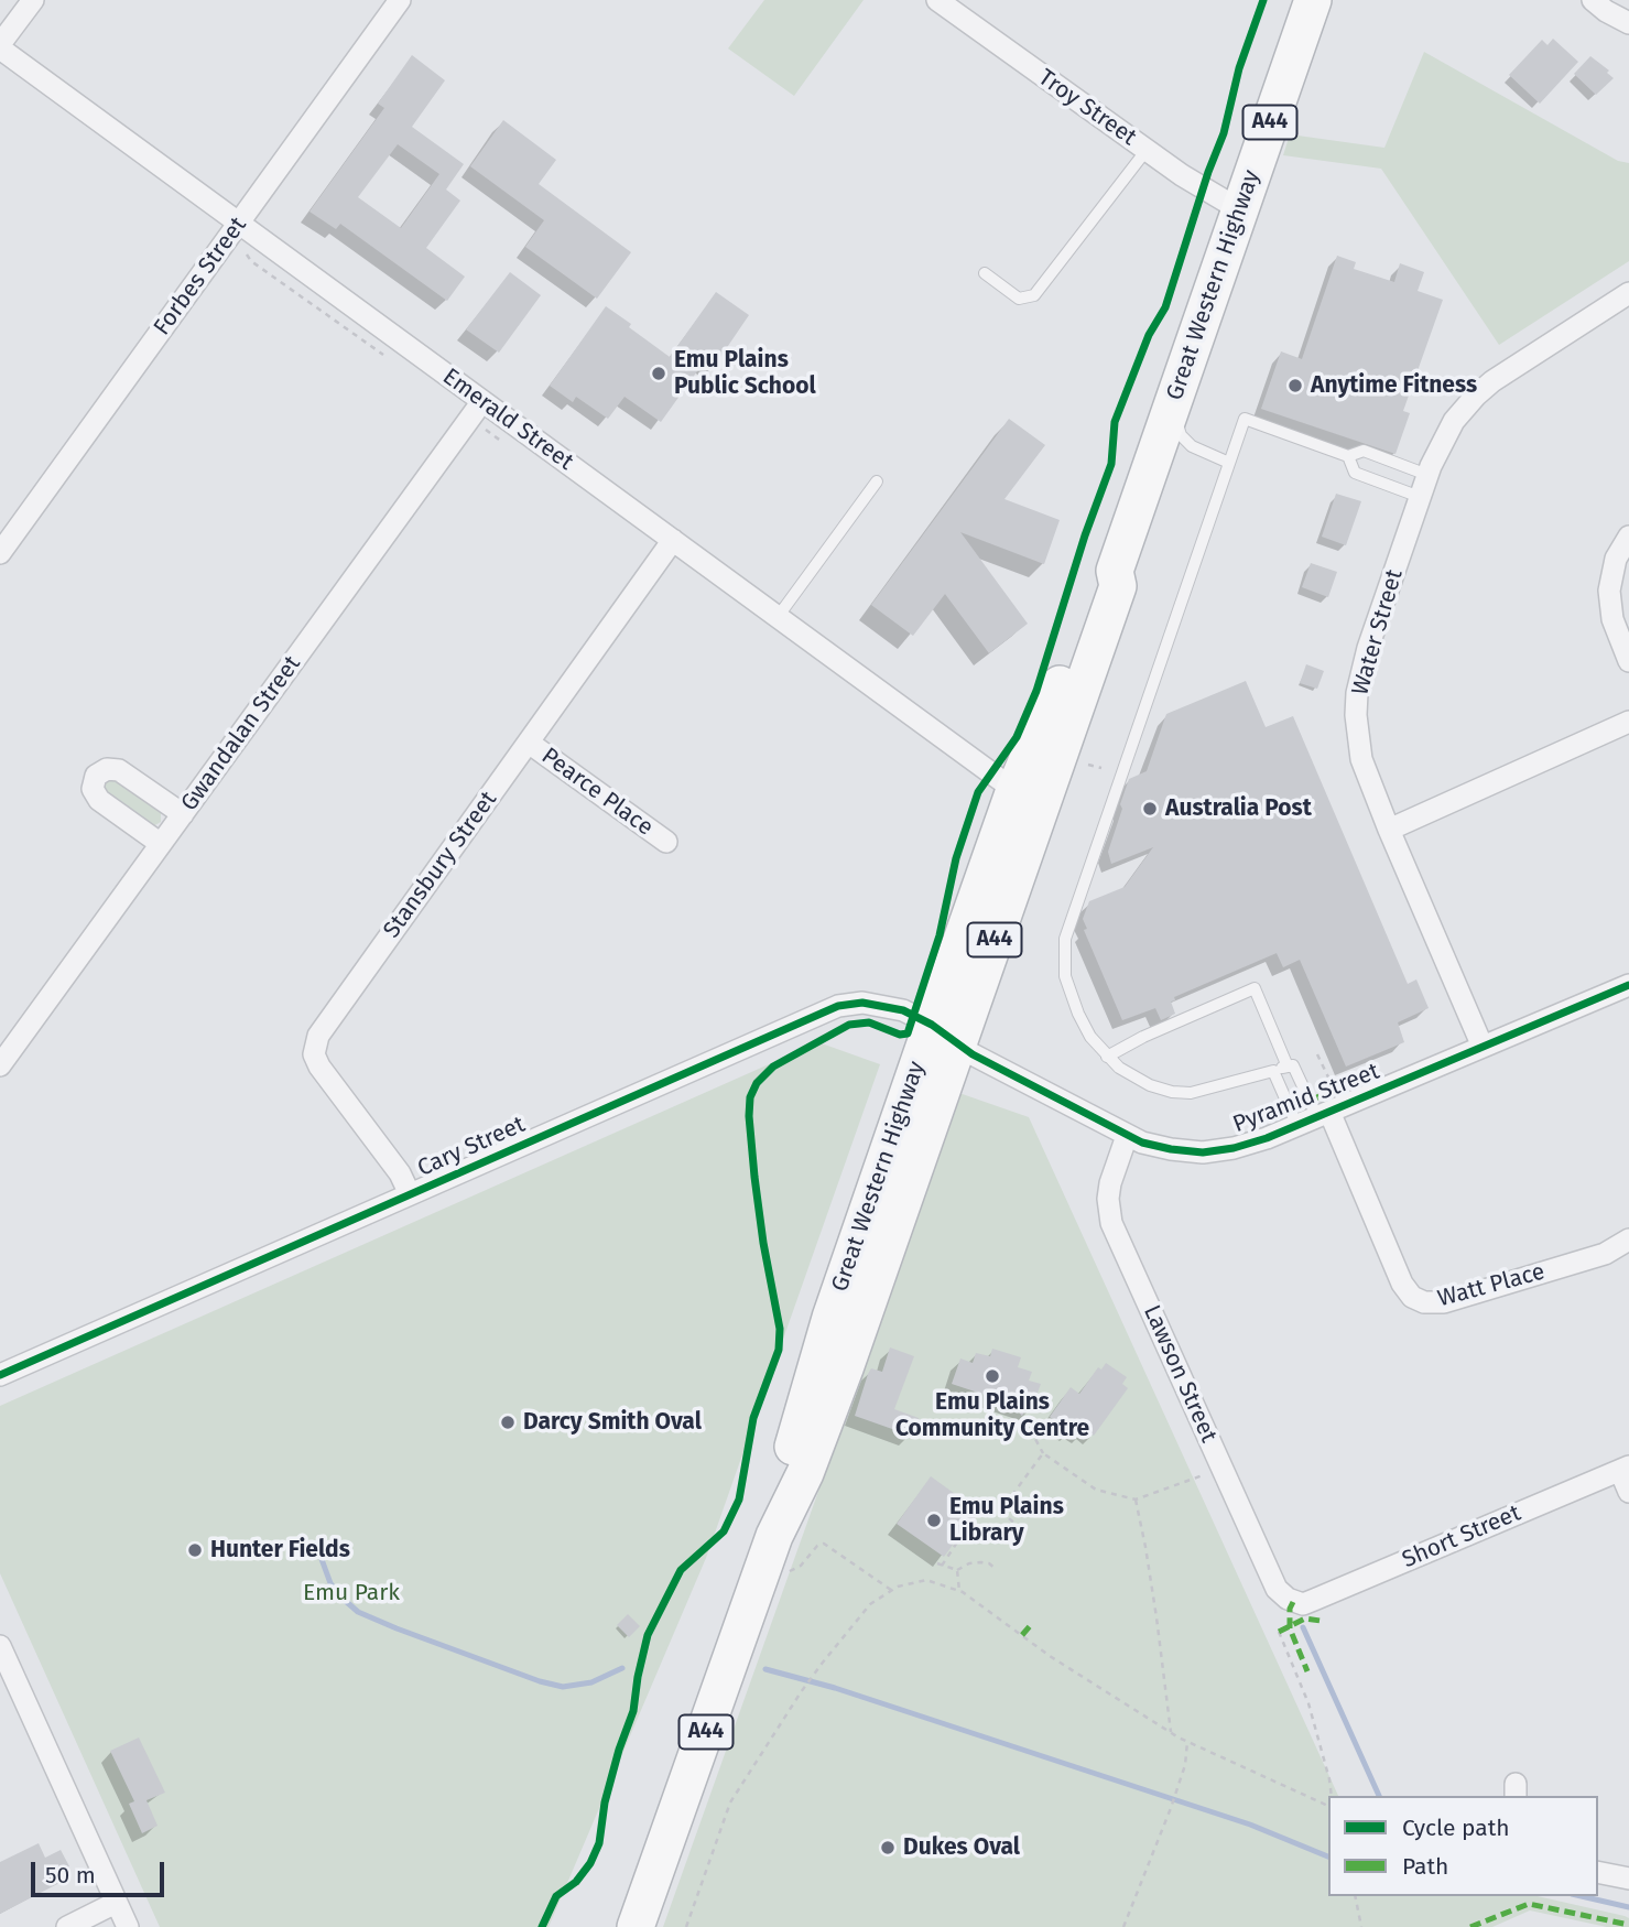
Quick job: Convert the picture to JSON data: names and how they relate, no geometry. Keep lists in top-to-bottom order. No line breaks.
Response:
{"streets":{"highway":["A44","Great Western Highway"],"street":["Troy Street","Forbes Street","Emerald Street","Water Street","Gwandalan Street","Pearce Place","Stansbury Street","Pyramid Street","Cary Street","Watt Place","Lawson Street","Short Street"]},"crossings":[["Troy Street","Great Western Highway"],["Forbes Street","Emerald Street"],["Great Western Highway","Emerald Street"],["Great Western Highway","Pyramid Street"],["Great Western Highway","Cary Street"],["Emerald Street","Gwandalan Street"],["Emerald Street","Stansbury Street"],["Water Street","Pyramid Street"],["Pearce Place","Stansbury Street"],["Stansbury Street","Cary Street"],["Pyramid Street","Cary Street"],["Pyramid Street","Watt Place"],["Pyramid Street","Lawson Street"],["Lawson Street","Short Street"]],"parks":["Emu Park"],"places":["Emu Plains Public School","Anytime Fitness","Australia Post","Emu Plains Community Centre","Darcy Smith Oval","Emu Plains Library","Hunter Fields","Dukes Oval"],"legend":["Cycle path","Path"],"scale_bar":"50 m"}
